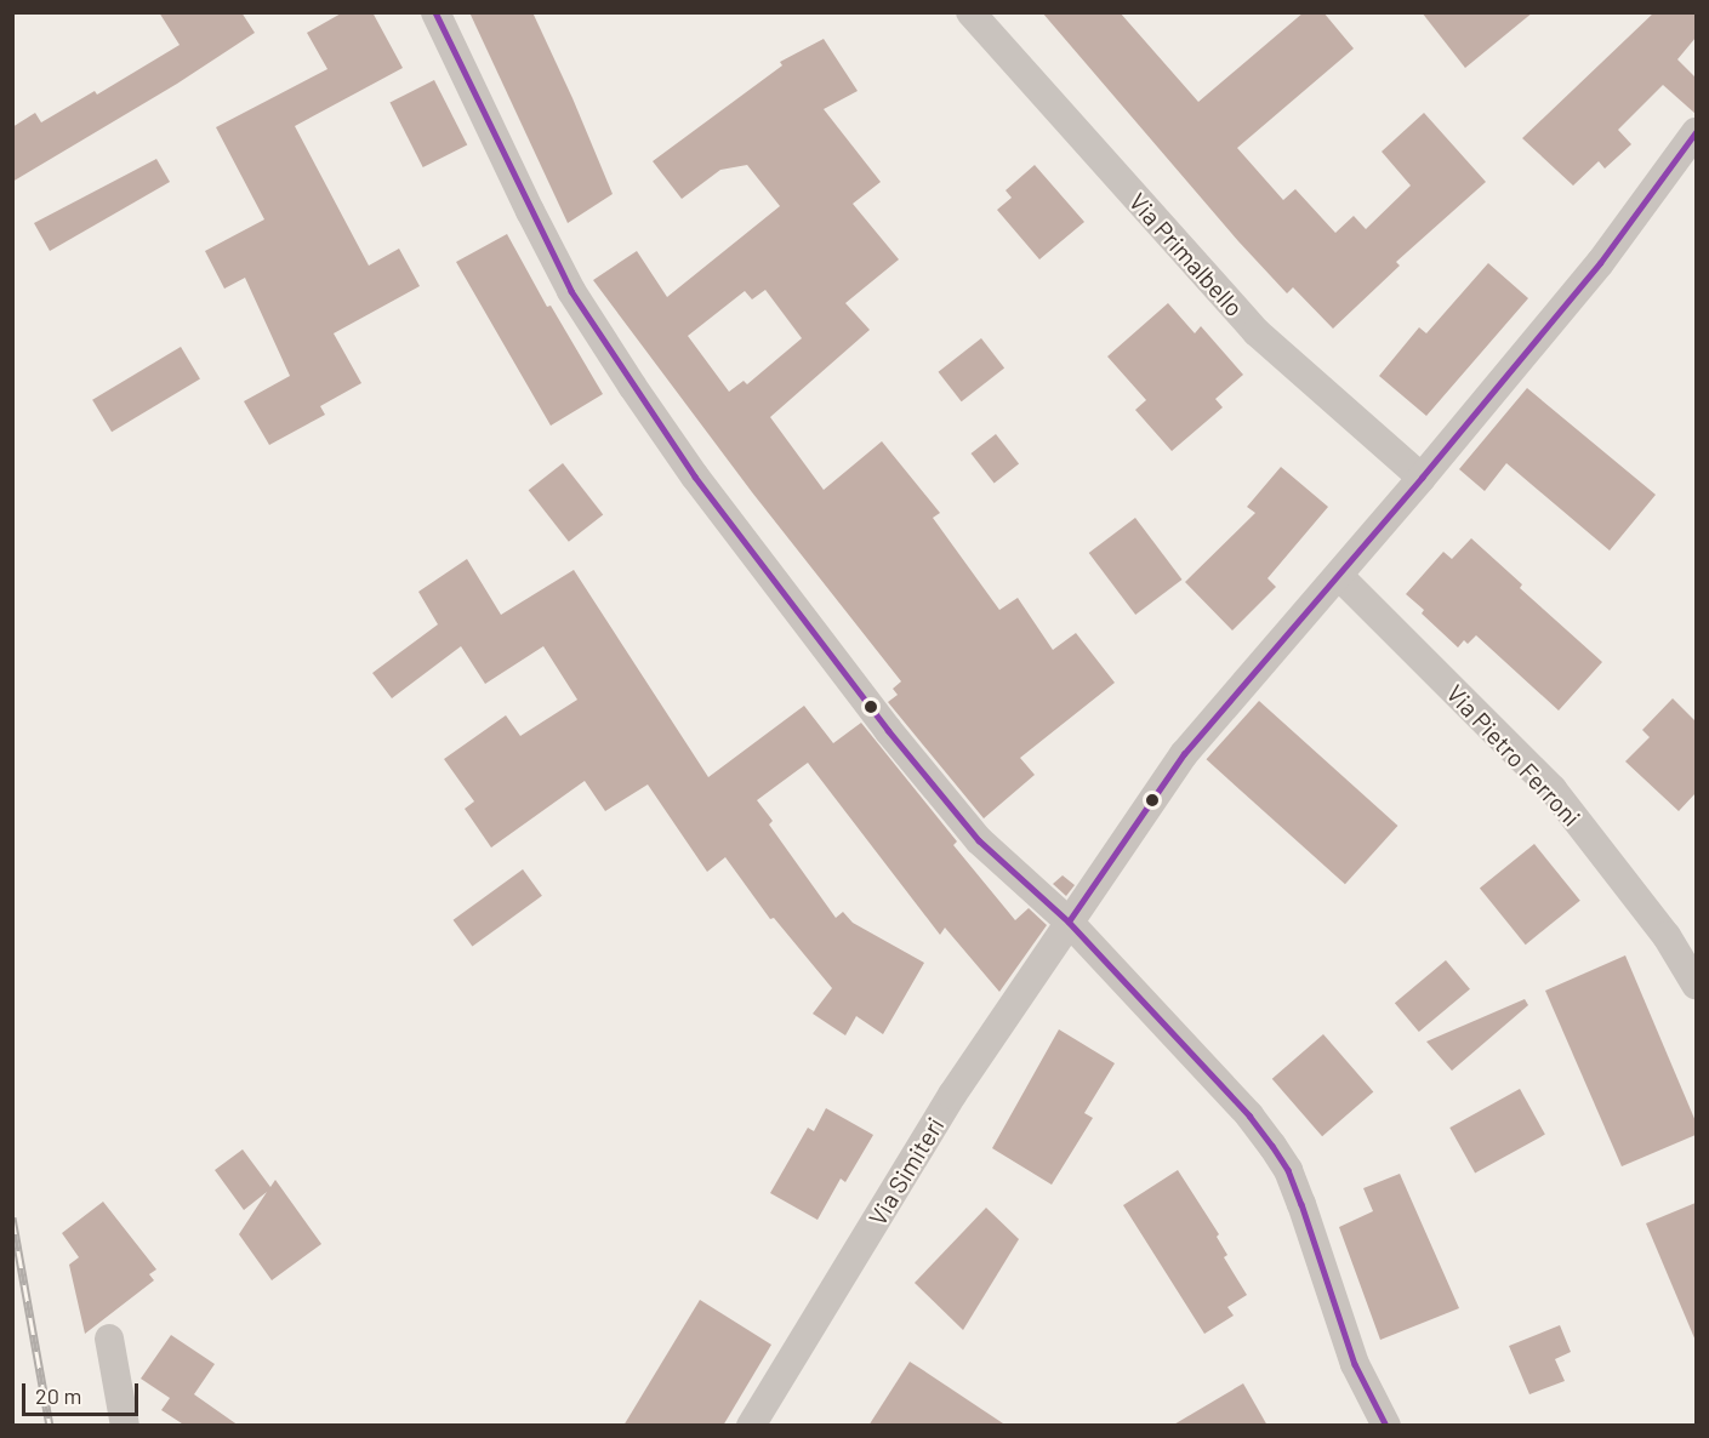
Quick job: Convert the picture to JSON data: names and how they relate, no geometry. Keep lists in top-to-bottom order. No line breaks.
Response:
{"streets":{"street":["Via Primalbello","Via Pietro Ferroni","Via Simiteri"]},"crossings":[["Via Primalbello","Via Simiteri"],["Via Pietro Ferroni","Via Simiteri"]],"scale_bar":"20 m"}
